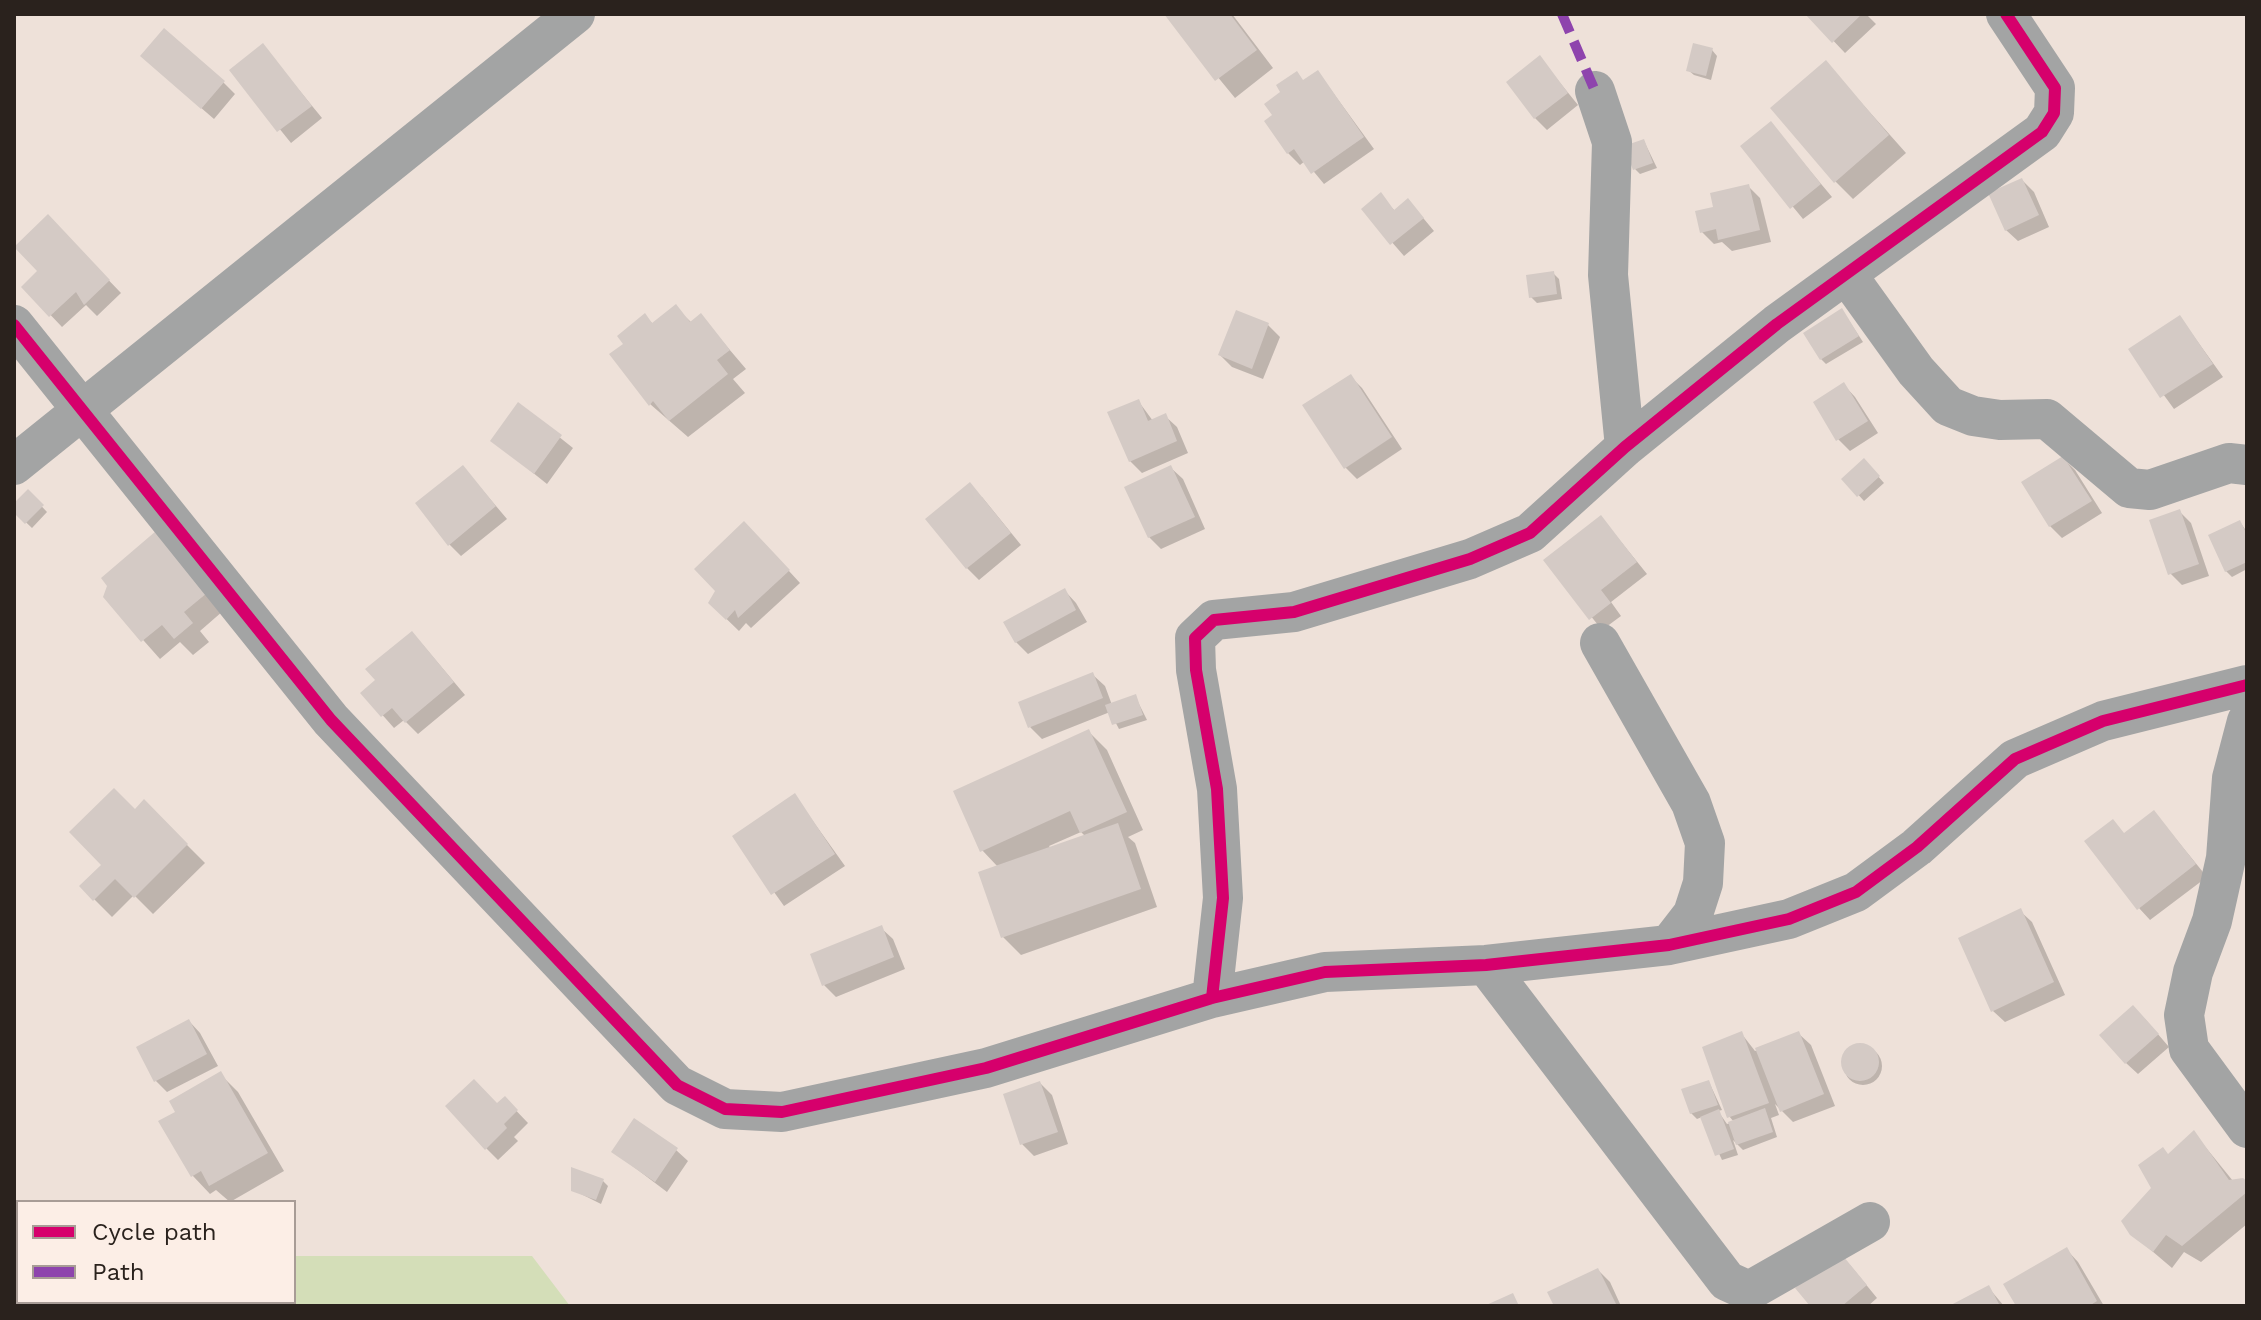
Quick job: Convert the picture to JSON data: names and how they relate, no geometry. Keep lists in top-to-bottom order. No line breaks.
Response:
{"legend":["Cycle path","Path"]}
